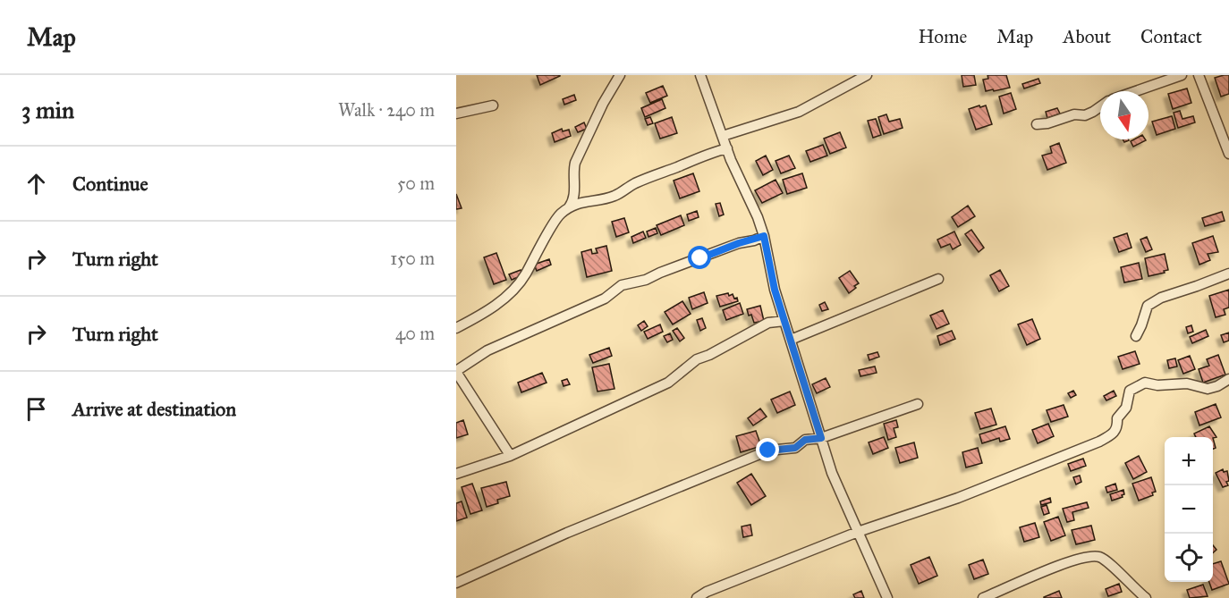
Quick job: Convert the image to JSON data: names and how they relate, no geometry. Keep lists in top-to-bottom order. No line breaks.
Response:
{"north":"bottom","page":{"header":"Map","nav":["Home","Map","About","Contact"],"heading":["3 min","Walk · 240 m"],"list":[["Continue","50 m"],["Turn right","150 m"],["Turn right","40 m"],"Arrive at destination"],"map_buttons":["+","−"]}}
